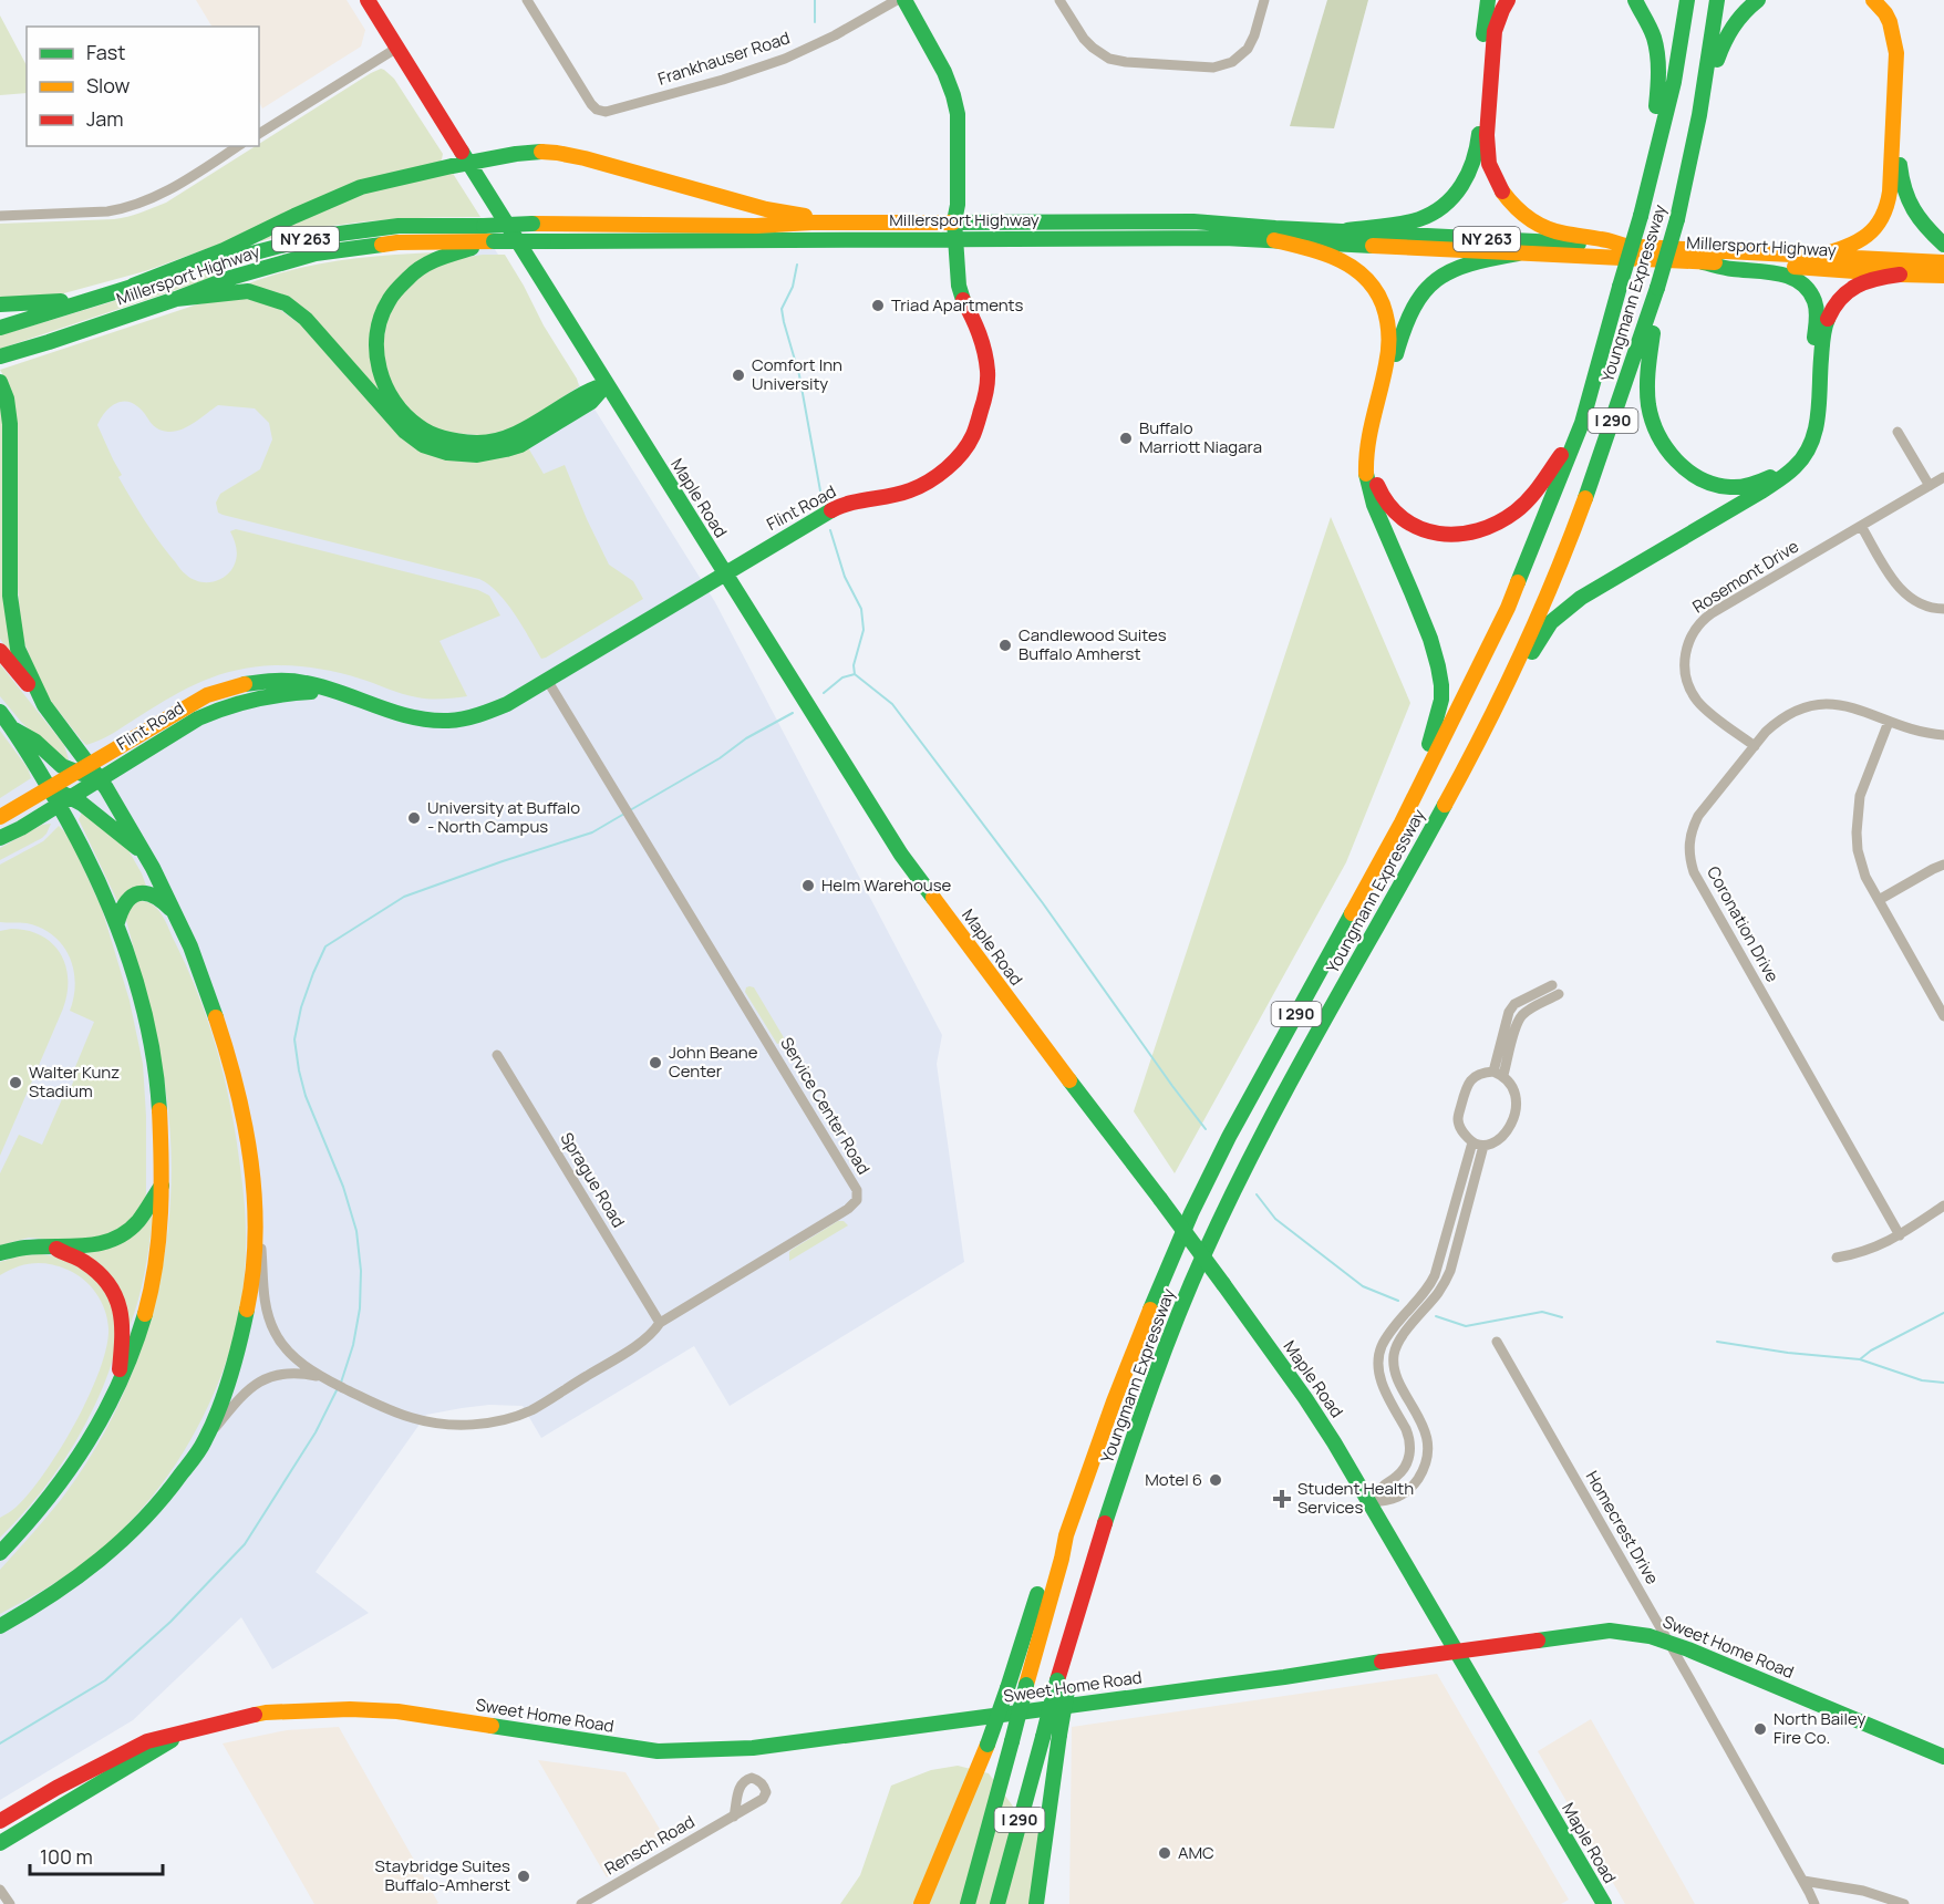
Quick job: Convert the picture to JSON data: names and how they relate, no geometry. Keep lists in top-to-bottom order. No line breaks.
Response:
{"streets":{"main road":["Millersport Highway","NY 263","Youngmann Expressway","I 290","Maple Road","Flint Road","Sweet Home Road"],"street":["Frankhauser Road","Rosemont Drive","Coronation Drive","Service Center Road","Sprague Road","Homecrest Drive","Rensch Road"]},"crossings":[["Millersport Highway","Flint Road"],["Maple Road","Flint Road"],["Maple Road","Sweet Home Road"],["Flint Road","Service Center Road"],["Rosemont Drive","Coronation Drive"],["Service Center Road","Sprague Road"],["Homecrest Drive","Sweet Home Road"]],"places":{"other":["Triad Apartments","Comfort Inn University","Buffalo Marriott Niagara","Candlewood Suites Buffalo Amherst","University at Buffalo - North Campus","Helm Warehouse","John Beane Center","Walter Kunz Stadium","Motel 6","North Bailey Fire Co.","AMC","Staybridge Suites Buffalo-Amherst"],"health":["Student Health Services"]},"legend":["Fast","Slow","Jam"],"scale_bar":"100 m"}
